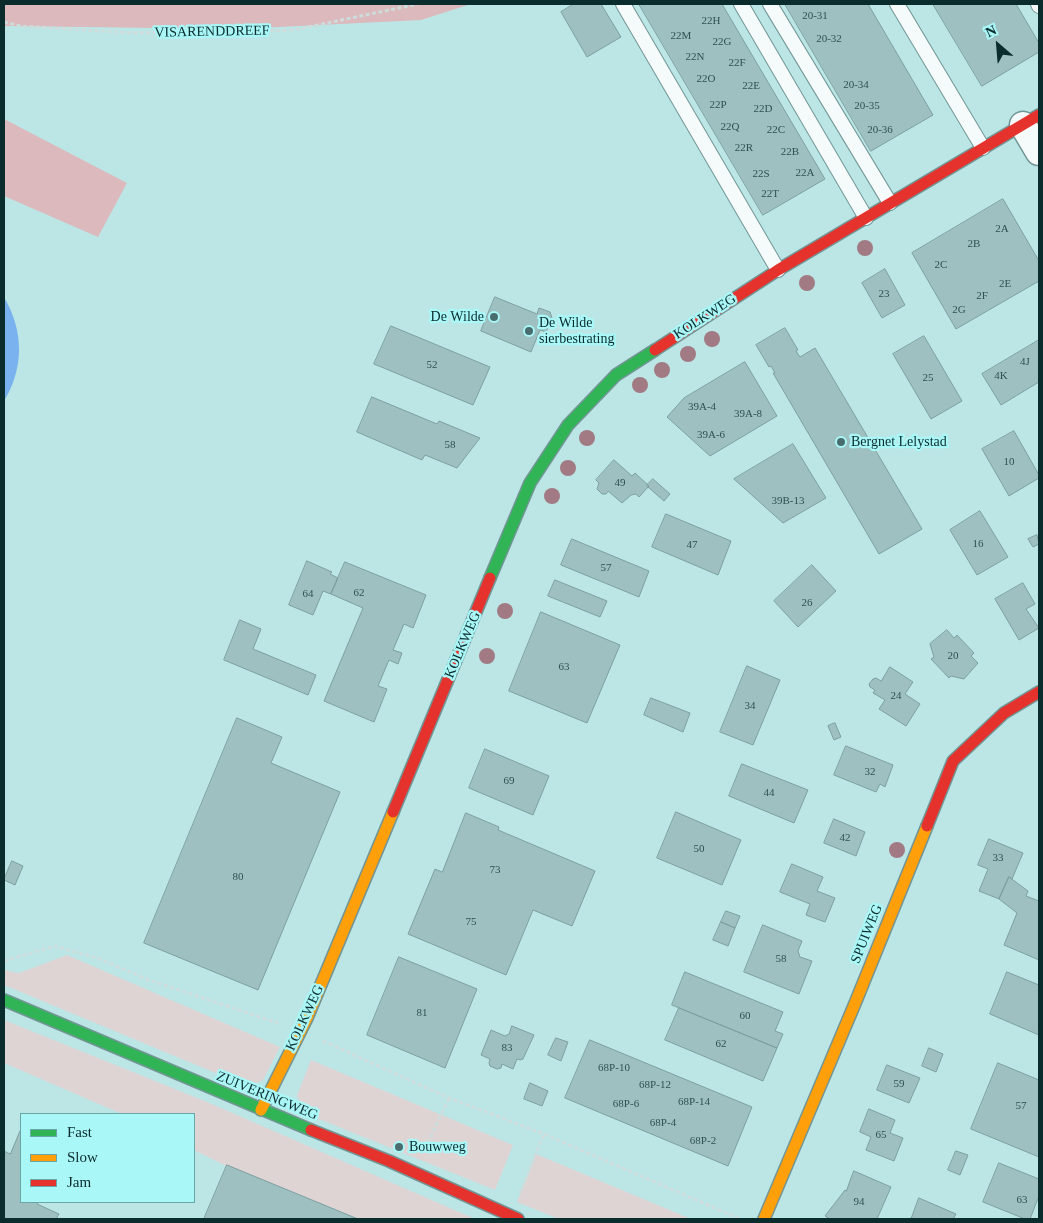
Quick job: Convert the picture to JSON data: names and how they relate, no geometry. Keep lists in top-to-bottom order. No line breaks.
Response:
{"streets":{"street":["KOLKWEG","SPUIWEG","ZUIVERINGWEG"],"path":["VISARENDDREEF"]},"crossings":[["KOLKWEG","ZUIVERINGWEG"]],"places":["De Wilde","De Wilde sierbestrating","Bergnet Lelystad","Bouwweg"],"house_numbers":["20-31","22H","22M","20-32","22G","22N","22F","22O","20-34","22E","22P","20-35","22D","22Q","22C","20-36","22R","22B","22A","22S","22T","2A","2B","2C","2E","23","2F","2G","4J","52","4K","25","39A-4","39A-8","39A-6","58","10","49","39B-13","16","47","57","62","64","26","20","63","24","34","32","69","44","42","50","33","73","80","75","58","81","60","62","83","68P-10","59","68P-12","68P-14","68P-6","57","68P-4","65","68P-2","63","94"],"legend":["Fast","Slow","Jam"],"north":"top left"}
